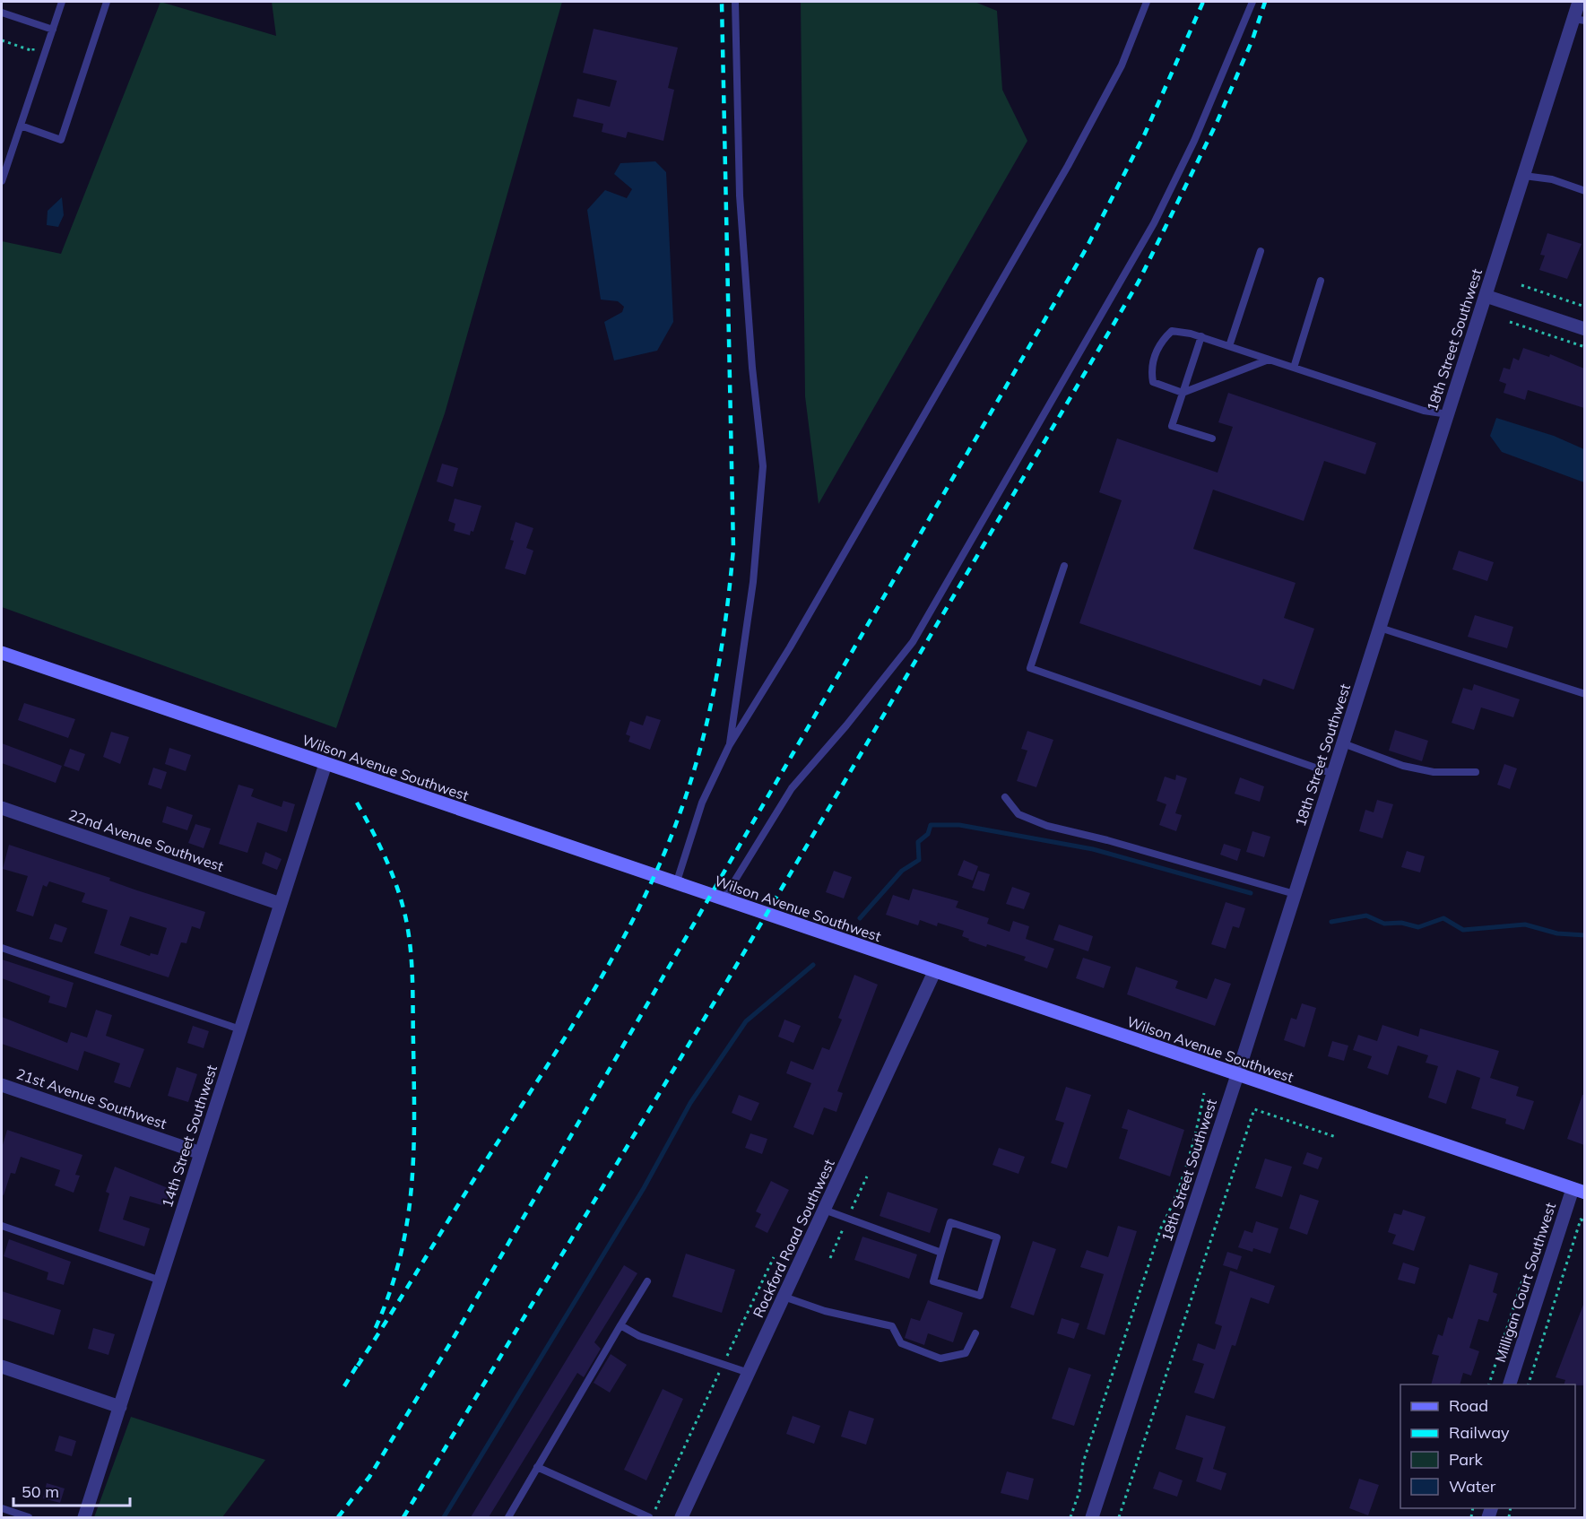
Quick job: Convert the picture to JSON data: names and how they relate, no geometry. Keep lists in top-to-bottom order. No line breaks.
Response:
{"streets":{"main road":["Wilson Avenue Southwest"],"street":["18th Street Southwest","22nd Avenue Southwest","21st Avenue Southwest","14th Street Southwest","Rockford Road Southwest","Milligan Court Southwest"]},"crossings":[["18th Street Southwest","Wilson Avenue Southwest"],["Wilson Avenue Southwest","14th Street Southwest"],["Wilson Avenue Southwest","Rockford Road Southwest"],["Wilson Avenue Southwest","Milligan Court Southwest"],["22nd Avenue Southwest","14th Street Southwest"],["21st Avenue Southwest","14th Street Southwest"]],"legend":["Road","Railway","Park","Water"],"scale_bar":"50 m"}
